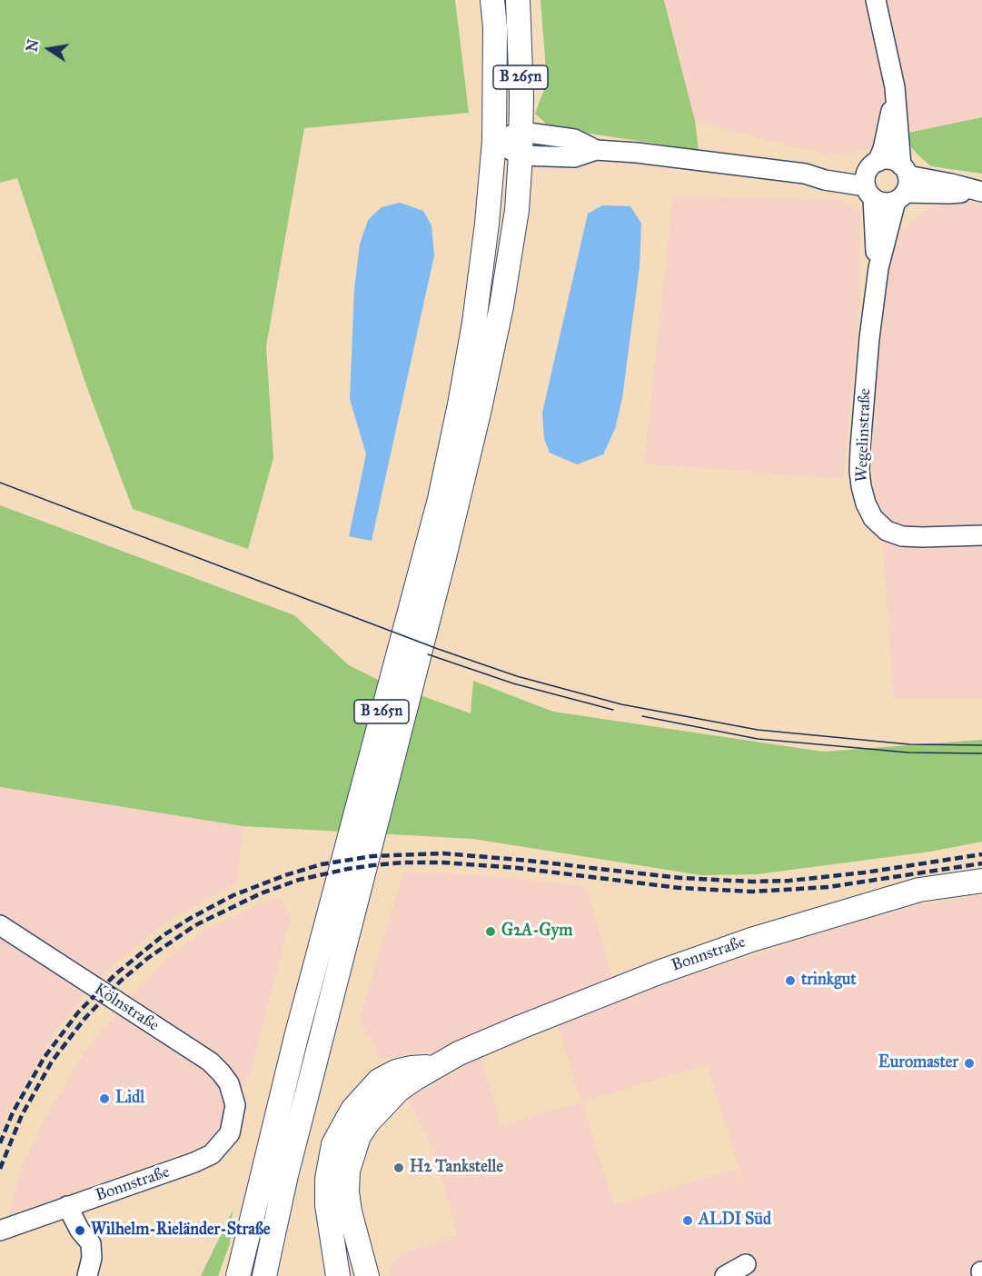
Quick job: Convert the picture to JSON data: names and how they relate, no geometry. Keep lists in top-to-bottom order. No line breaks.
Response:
{"streets":{"main road":["B 265n","Bonnstraße"],"street":["Wegelinstraße","Kölnstraße"]},"crossings":[["Bonnstraße","Kölnstraße"]],"places":["G2A-Gym","trinkgut","Euromaster","Lidl","H2 Tankstelle","ALDI Süd","Wilhelm-Rieländer-Straße"],"north":"left"}
